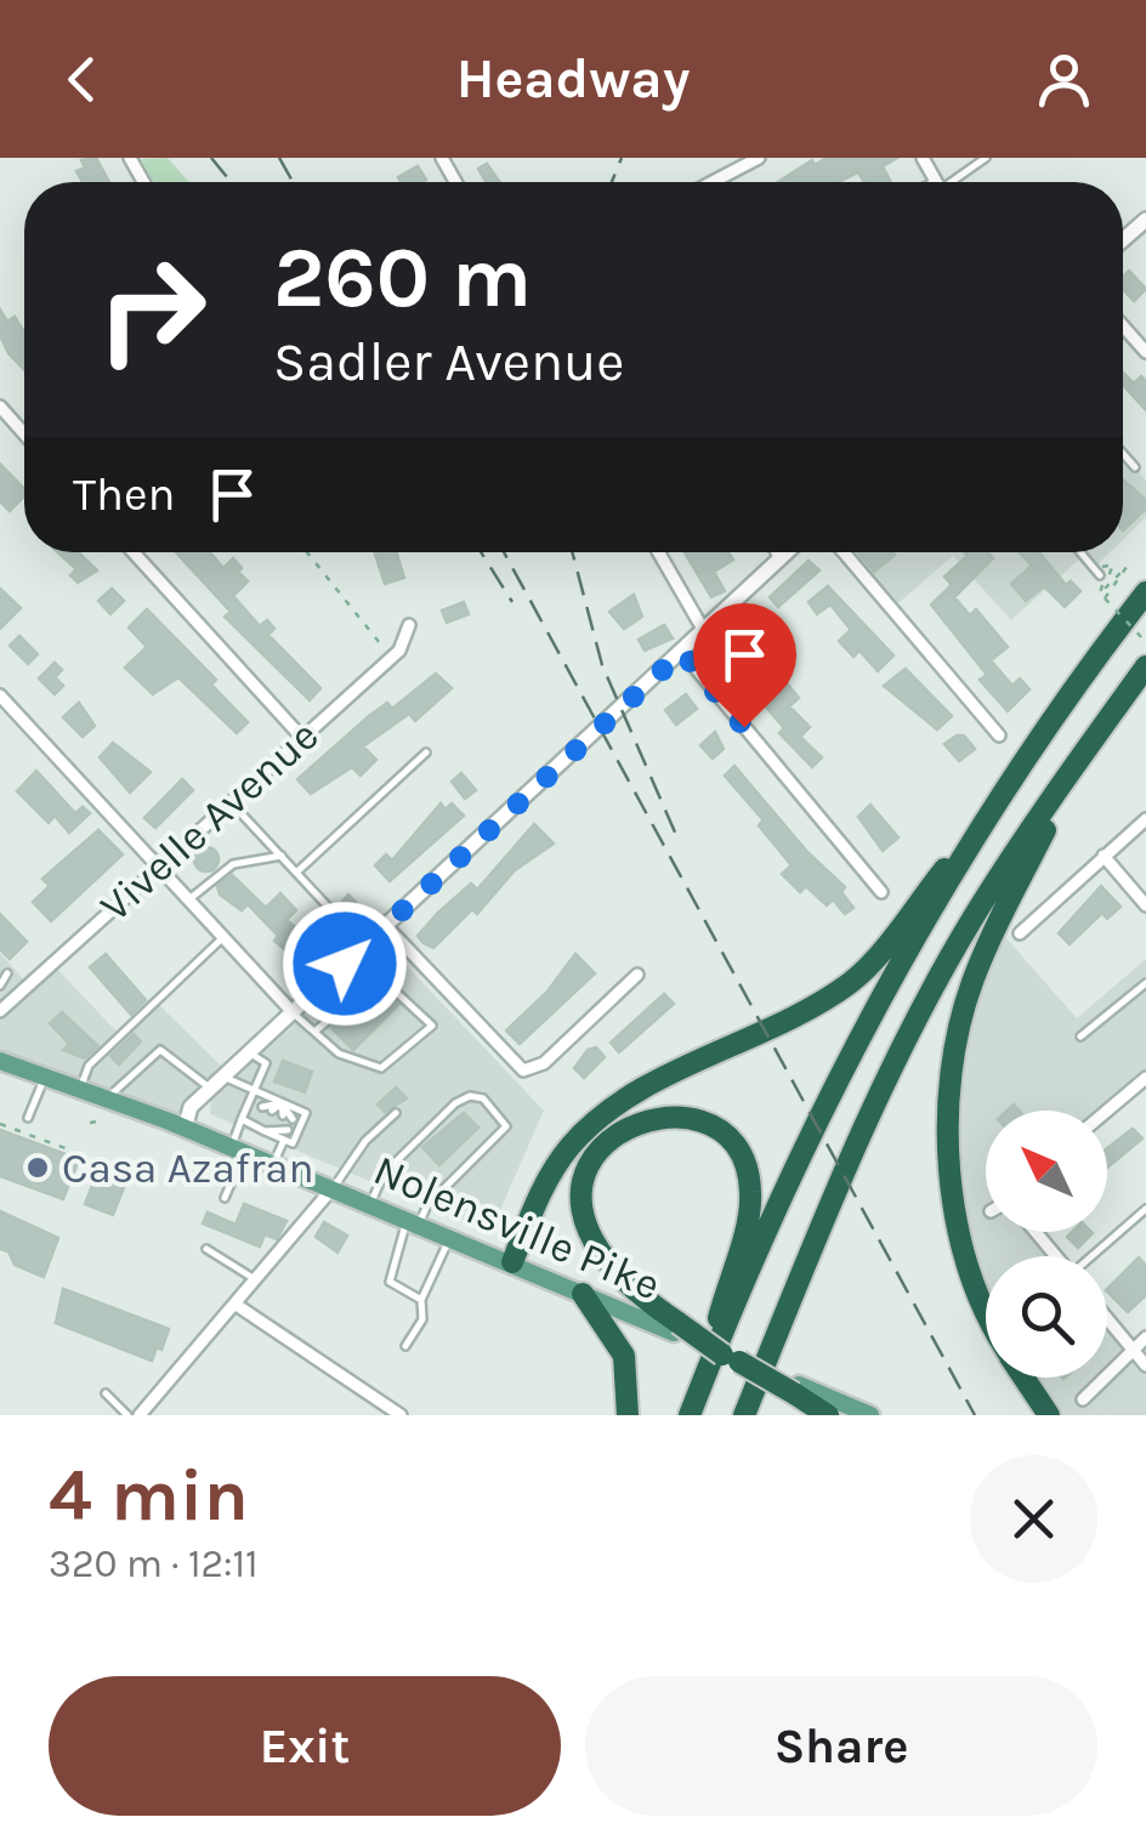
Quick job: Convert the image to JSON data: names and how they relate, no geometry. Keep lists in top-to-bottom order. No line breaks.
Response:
{"streets":{"main road":["Nolensville Pike"],"street":["Vivelle Avenue"]},"places":["Casa Azafran"],"north":"top left","page":{"header":"Headway","turn":["260 m","Sadler Avenue"],"then":"Then","heading":["4 min","320 m · 12:11"],"buttons":["Exit","Share"]}}
